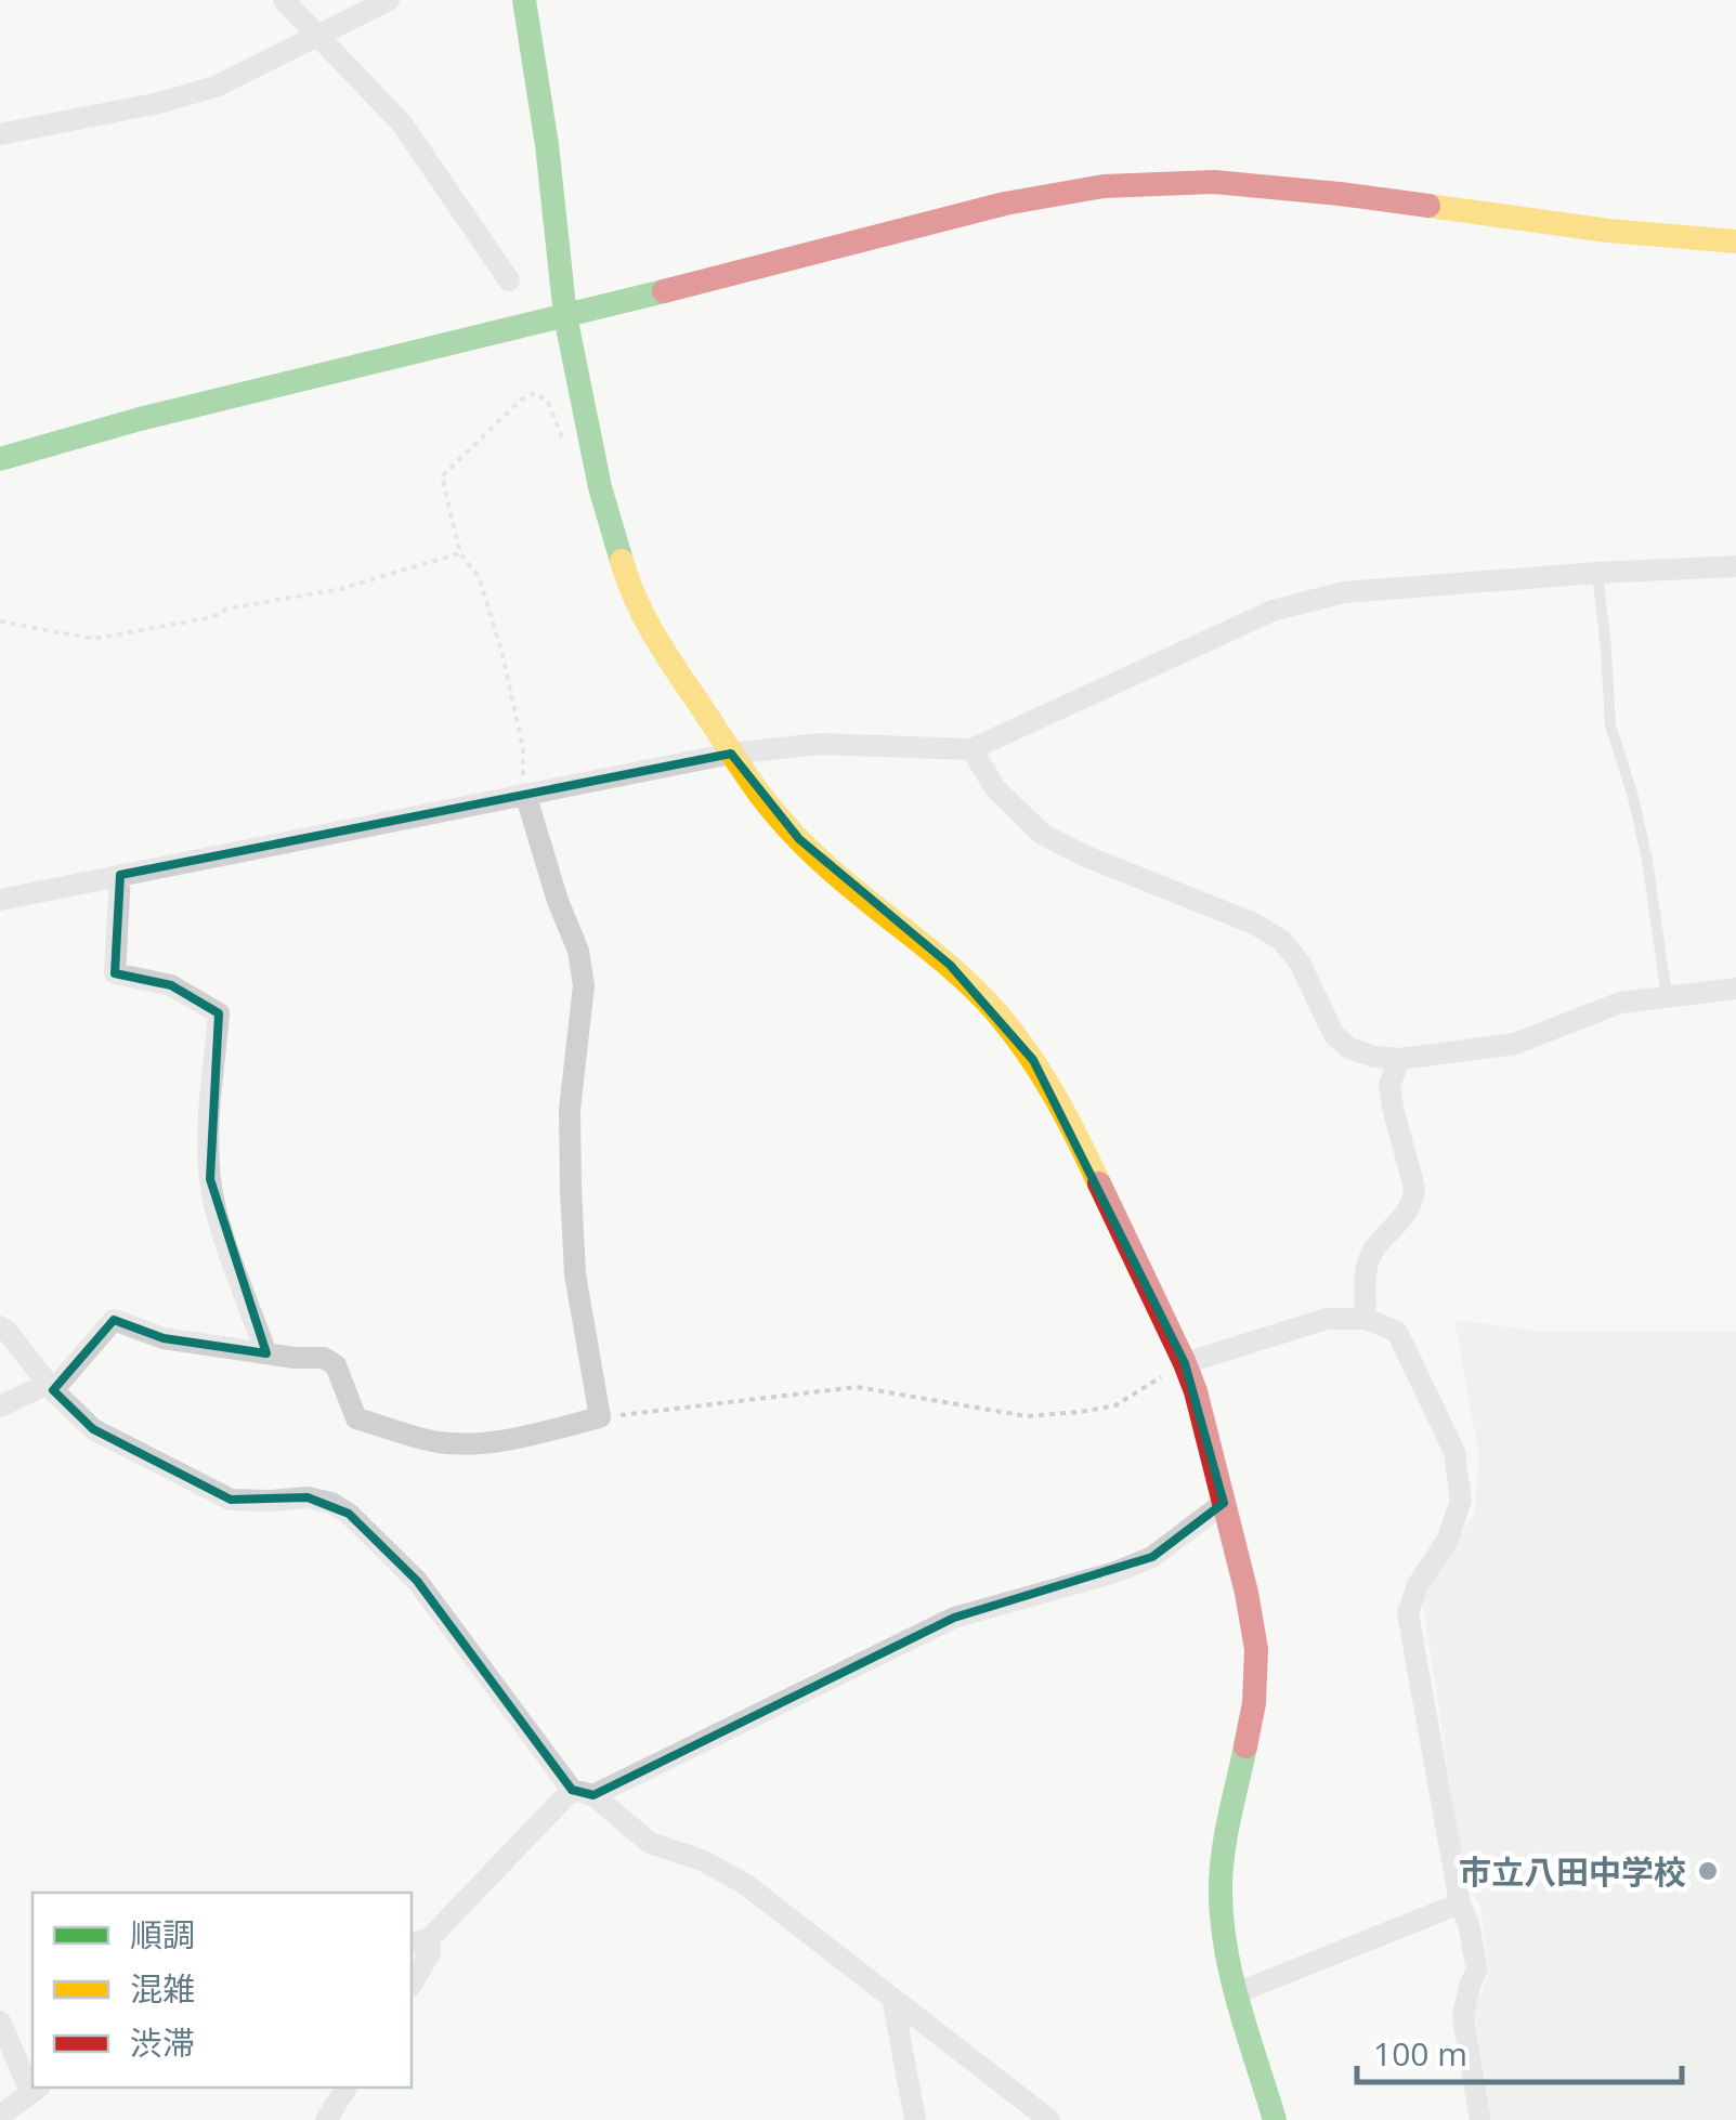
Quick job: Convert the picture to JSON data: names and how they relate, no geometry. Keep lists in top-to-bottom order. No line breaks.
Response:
{"places":["市立八田中学校"],"legend":["順調","混雑","渋滞"],"scale_bar":"100 m"}
